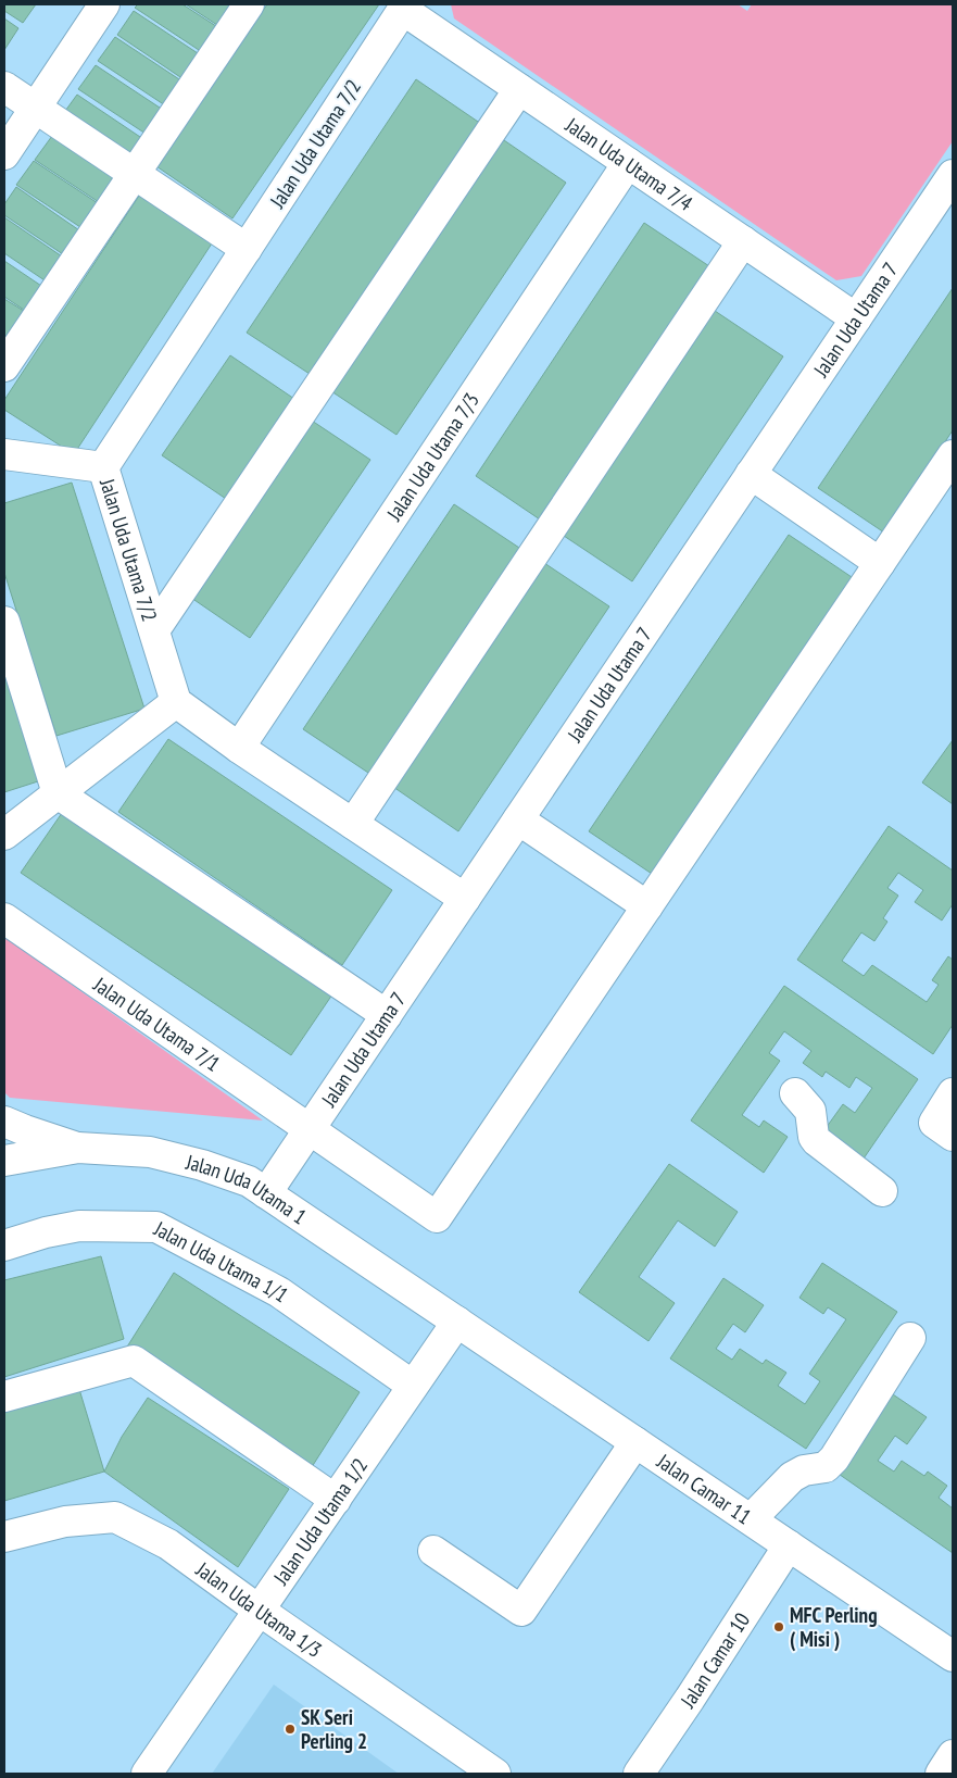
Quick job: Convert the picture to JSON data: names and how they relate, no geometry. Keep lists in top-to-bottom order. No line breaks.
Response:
{"streets":{"street":["Jalan Uda Utama 7/2","Jalan Uda Utama 7/4","Jalan Uda Utama 7","Jalan Uda Utama 7/3","Jalan Uda Utama 7/1","Jalan Uda Utama 1","Jalan Uda Utama 1/1","Jalan Camar 11","Jalan Uda Utama 1/2","Jalan Uda Utama 1/3","Jalan Camar 10"]},"crossings":[["Jalan Uda Utama 7/2","Jalan Uda Utama 7/4"],["Jalan Uda Utama 7/4","Jalan Uda Utama 7"],["Jalan Uda Utama 7/4","Jalan Uda Utama 7/3"],["Jalan Uda Utama 7","Jalan Uda Utama 7/1"],["Jalan Uda Utama 7","Jalan Uda Utama 1"],["Jalan Uda Utama 1","Jalan Camar 11"],["Jalan Uda Utama 1","Jalan Uda Utama 1/2"],["Jalan Uda Utama 1/1","Jalan Uda Utama 1/2"],["Jalan Camar 11","Jalan Uda Utama 1/2"],["Jalan Camar 11","Jalan Camar 10"],["Jalan Uda Utama 1/2","Jalan Uda Utama 1/3"]],"places":["MFC Perling ( Misi )","SK Seri Perling 2"]}
